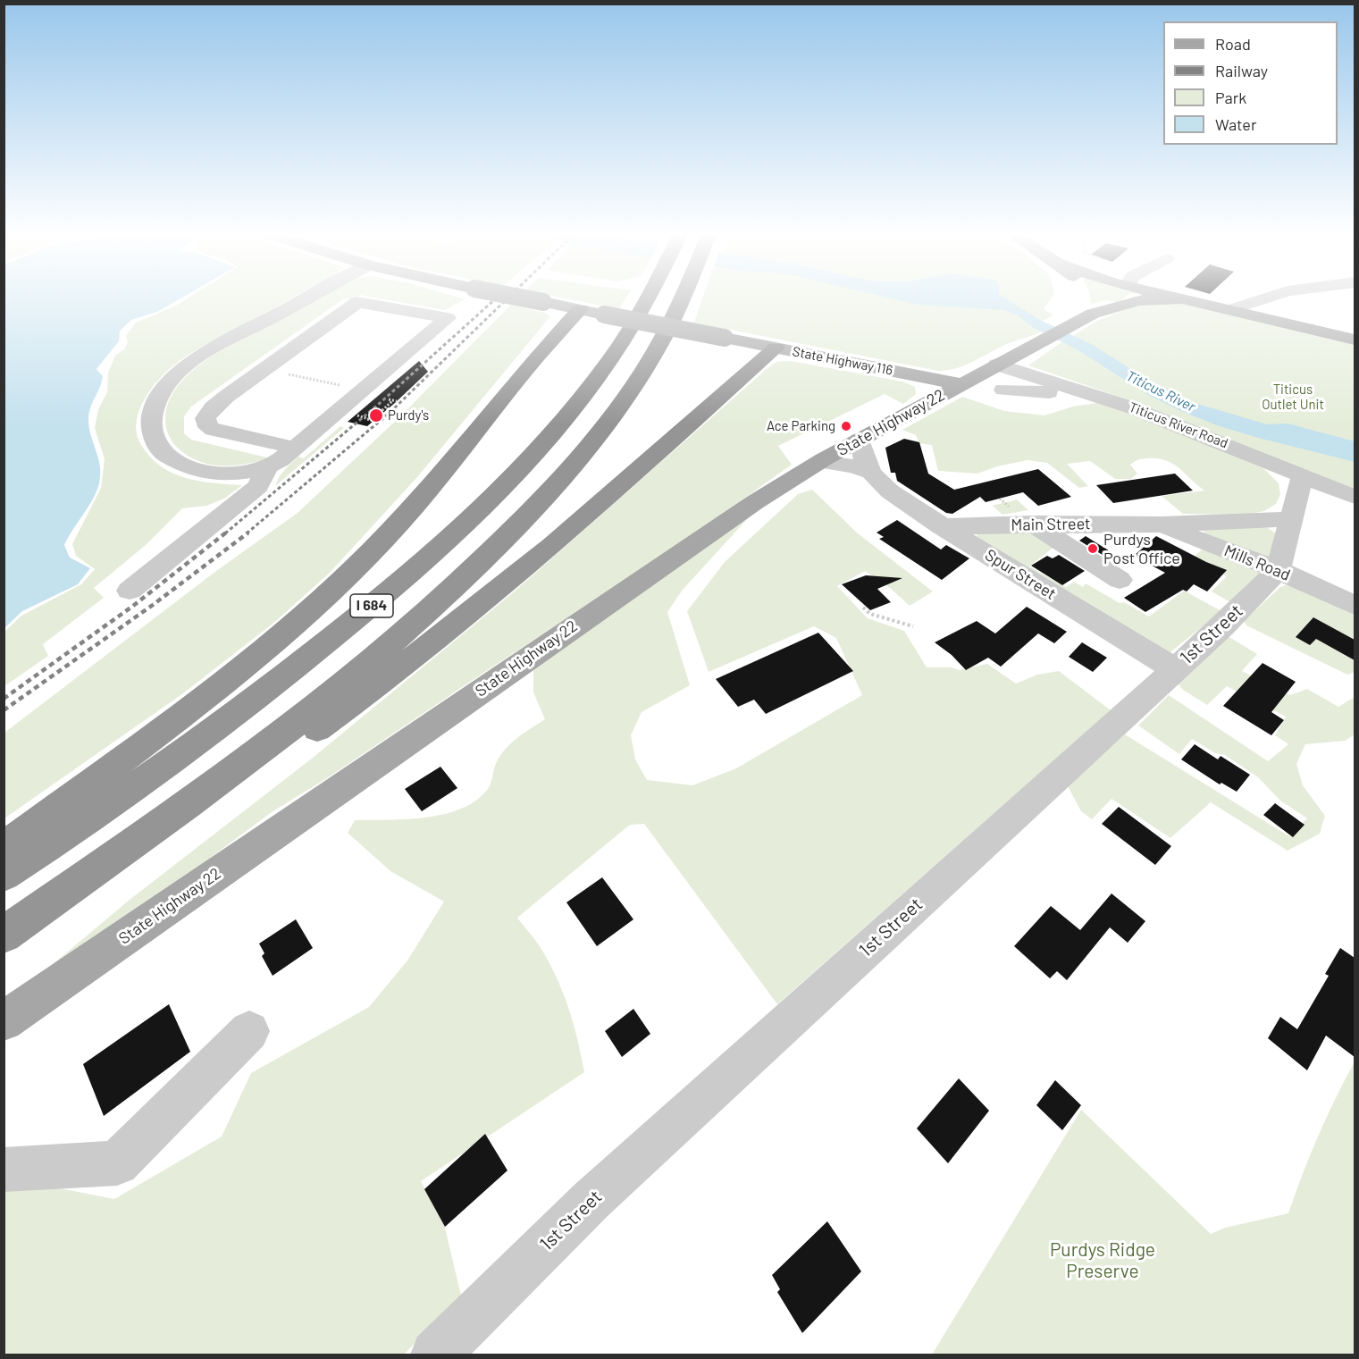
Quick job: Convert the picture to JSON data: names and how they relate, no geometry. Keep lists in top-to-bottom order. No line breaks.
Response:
{"streets":{"highway":["I 684"],"main road":["State Highway 116","State Highway 22"],"street":["Titicus River Road","Main Street","Mills Road","Spur Street","1st Street"]},"crossings":[["State Highway 116","State Highway 22"],["State Highway 22","Titicus River Road"],["State Highway 22","Spur Street"],["Main Street","Mills Road"],["Main Street","Spur Street"],["Mills Road","1st Street"],["Spur Street","1st Street"]],"water":["Titicus River"],"parks":["Titicus Outlet Unit","Purdys Ridge Preserve"],"places":["Purdy's","Ace Parking","Purdys Post Office"],"legend":["Road","Railway","Park","Water"]}
